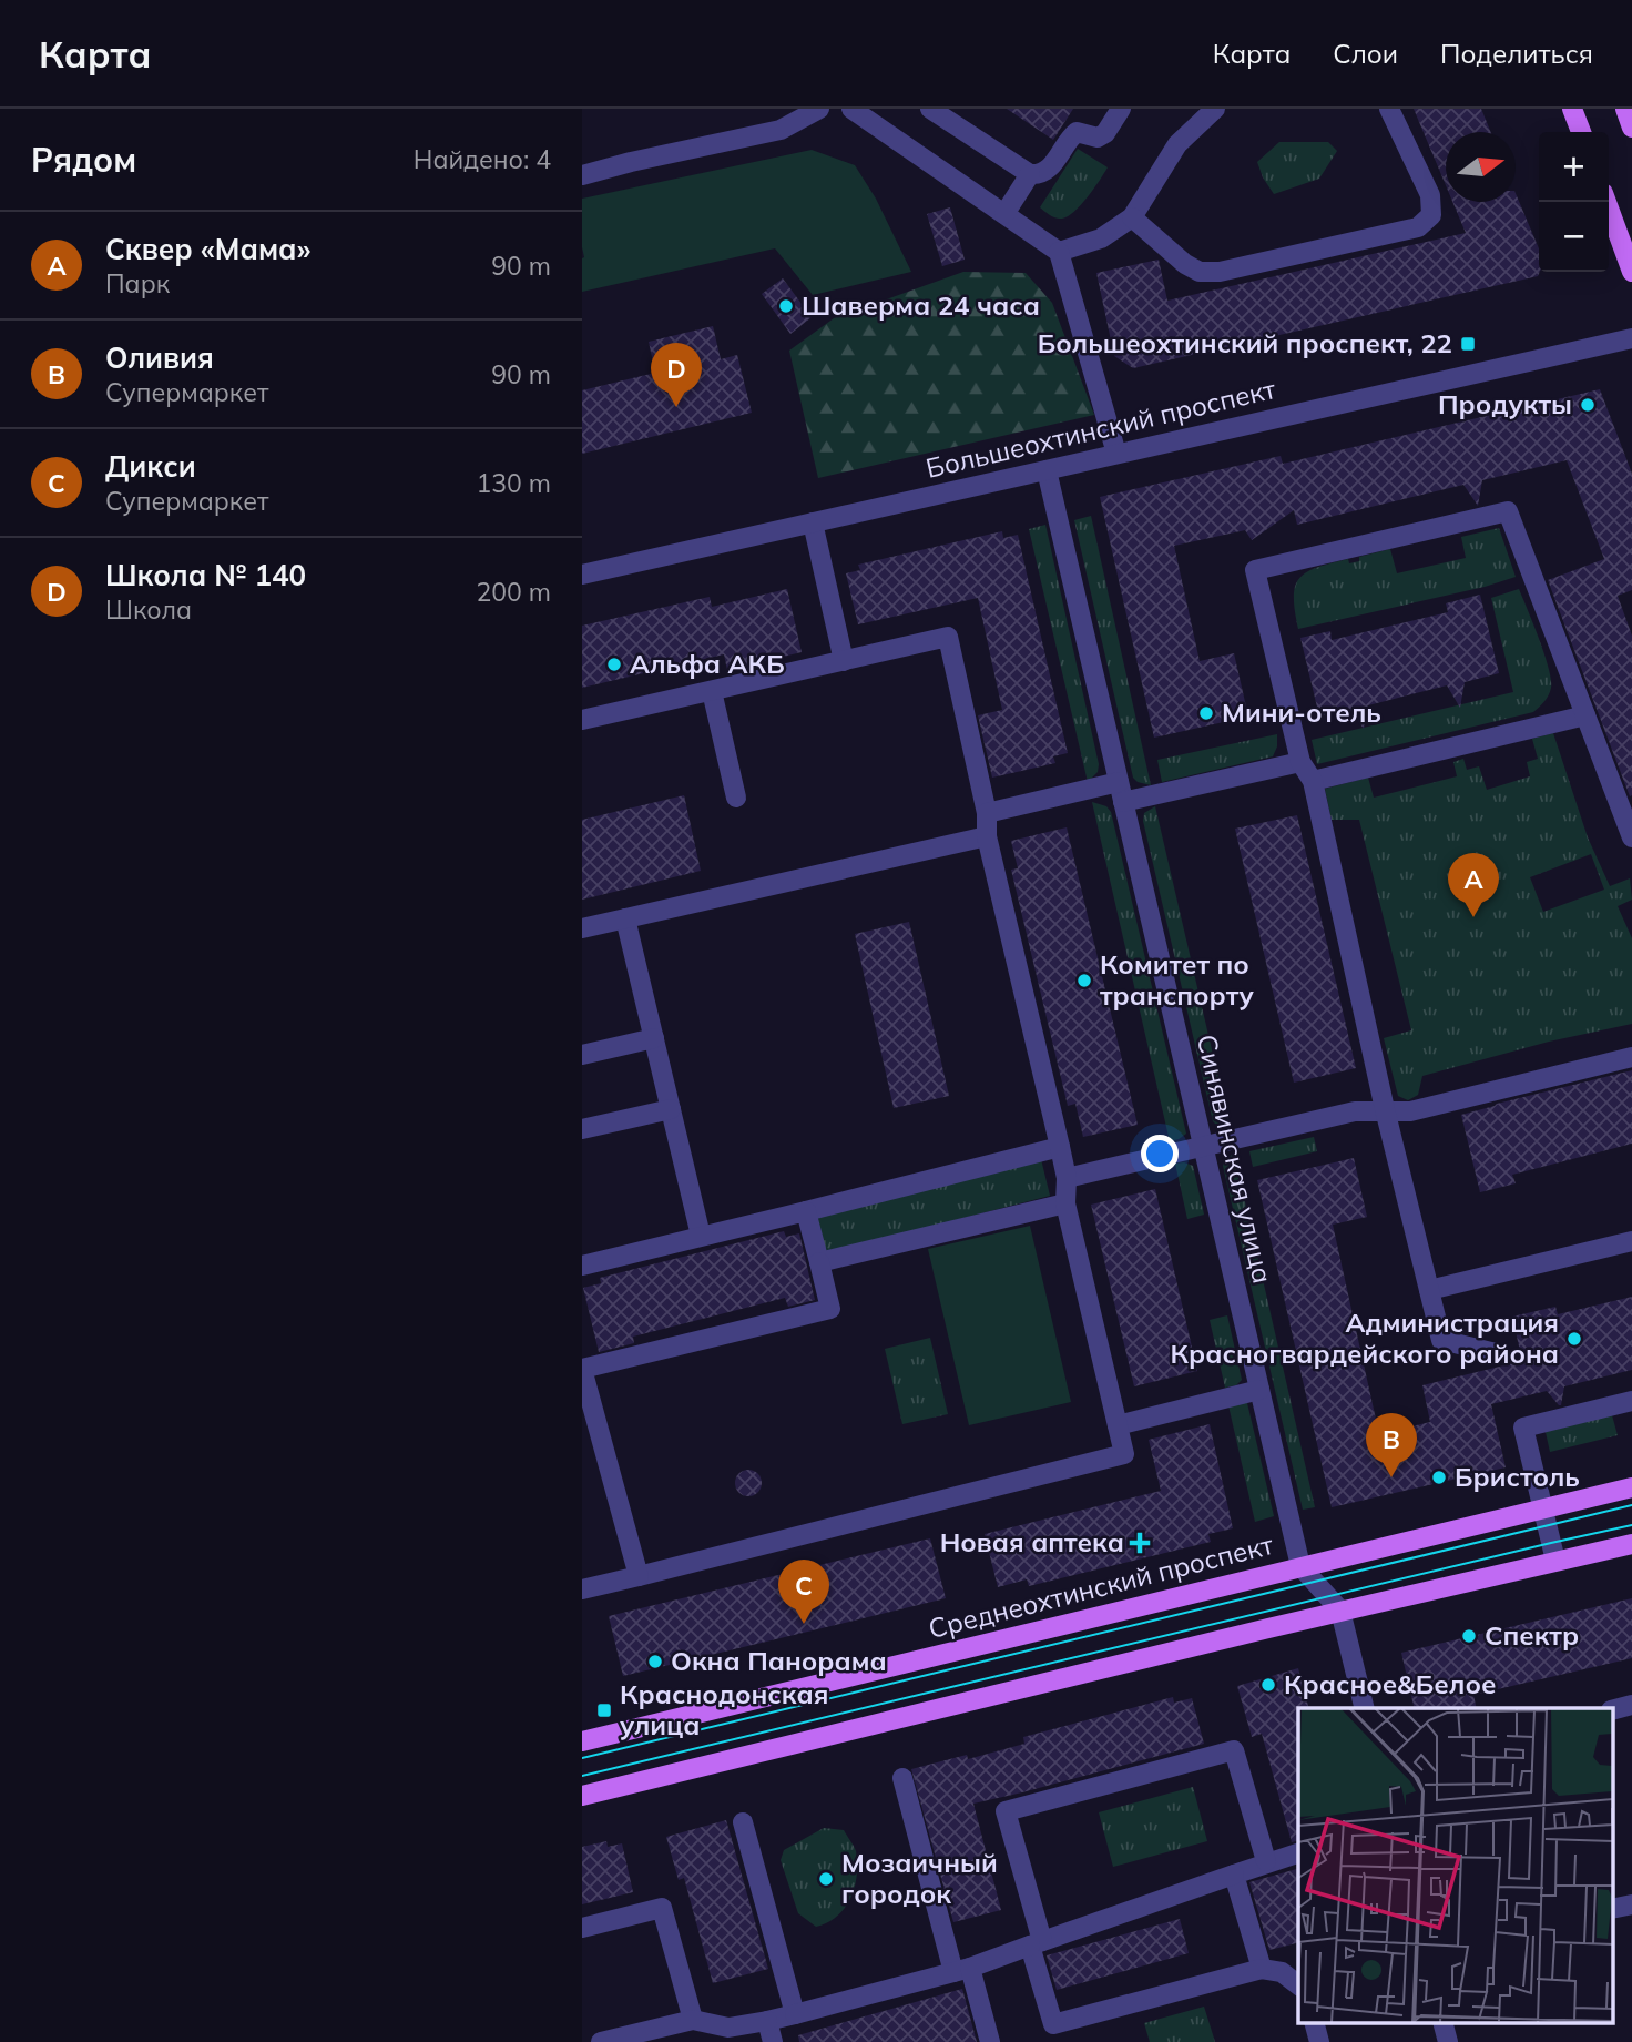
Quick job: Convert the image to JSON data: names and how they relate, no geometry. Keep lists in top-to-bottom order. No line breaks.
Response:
{"streets":{"main road":["Среднеохтинский проспект"],"street":["Большеохтинский проспект","Синявинская улица"]},"crossings":[["Большеохтинский проспект","Синявинская улица"],["Синявинская улица","Среднеохтинский проспект"]],"places":{"other":["Шаверма 24 часа","Продукты","Альфа АКБ","Мини-отель","Комитет по транспорту","Администрация Красногвардейского района","Бристоль","Спектр","Окна Панорама","Красное&Белое","Мозаичный городок"],"transit":["Большеохтинский проспект, 22","Краснодонская улица"],"health":["Новая аптека"]},"north":"right","page":{"header":"Карта","nav":["Карта","Слои","Поделиться"],"heading":["Рядом","Найдено: 4"],"map_buttons":["+","−"],"list":[{"mark":"A","name":"Сквер «Мама»","note":"Парк","value":"90 m"},{"mark":"B","name":"Оливия","note":"Супермаркет","value":"90 m"},{"mark":"C","name":"Дикси","note":"Супермаркет","value":"130 m"},{"mark":"D","name":"Школа № 140","note":"Школа","value":"200 m"}],"pins":["D","A","B","C"]}}
